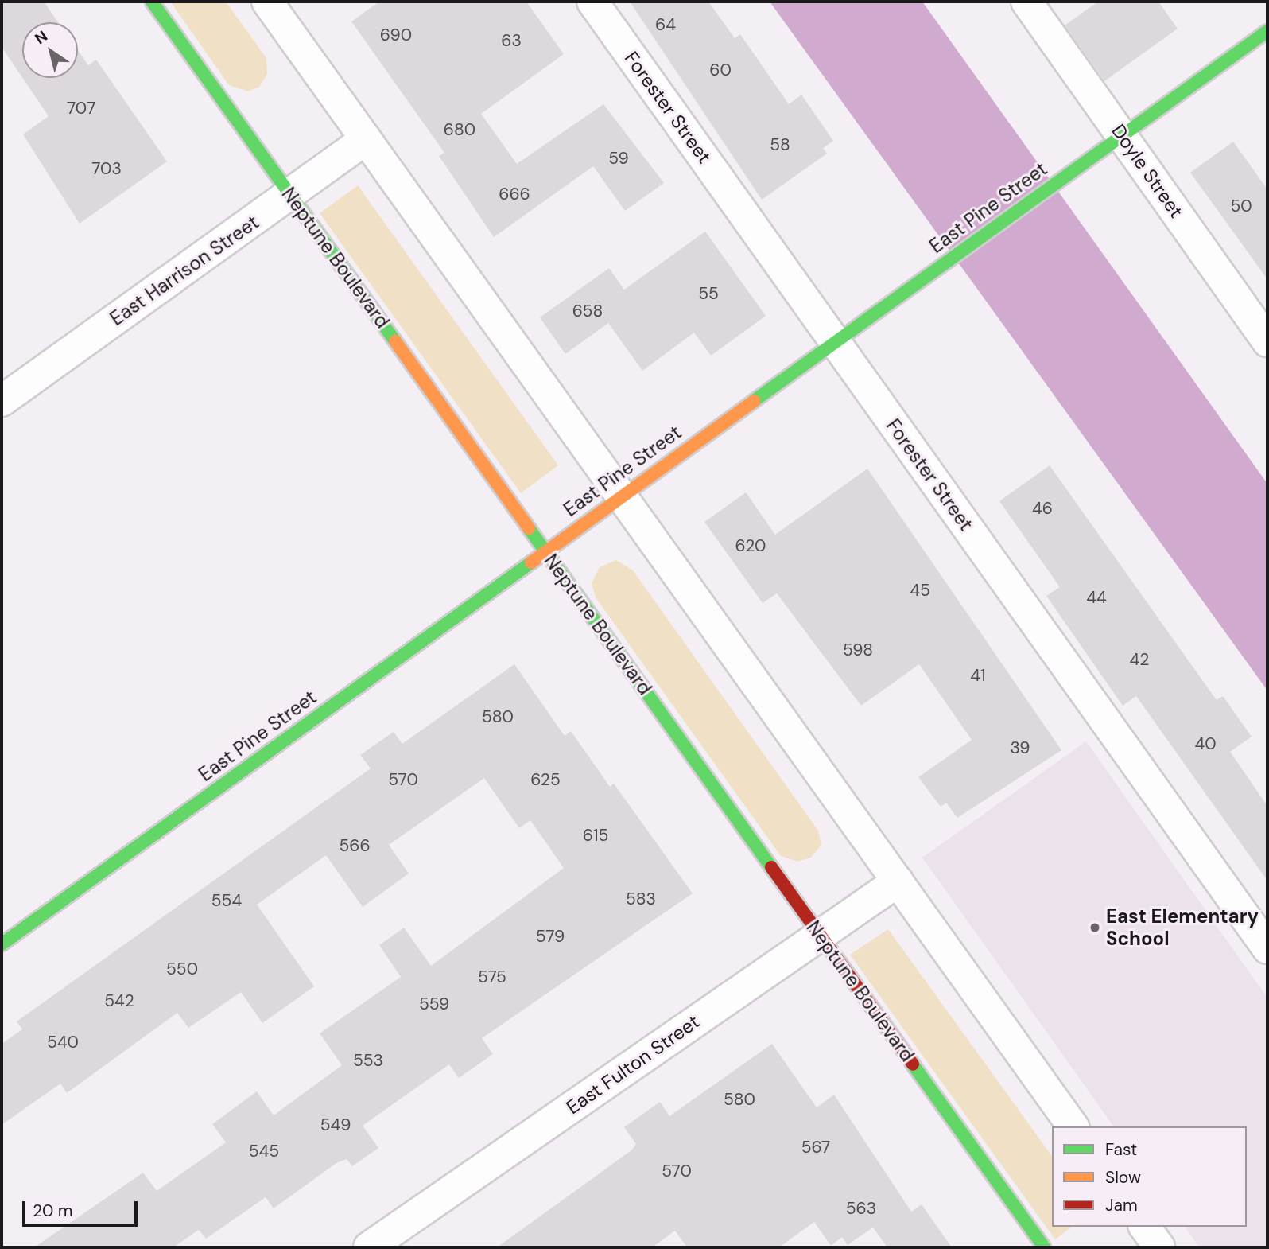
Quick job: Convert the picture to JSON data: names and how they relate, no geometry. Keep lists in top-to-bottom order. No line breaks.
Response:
{"streets":{"street":["Forester Street","Doyle Street","East Pine Street","Neptune Boulevard","East Harrison Street","East Fulton Street"]},"crossings":[["Forester Street","East Pine Street"],["Doyle Street","East Pine Street"],["East Pine Street","Neptune Boulevard"],["Neptune Boulevard","East Harrison Street"],["Neptune Boulevard","East Fulton Street"]],"places":["East Elementary School"],"house_numbers":["64","690","63","60","707","680","58","59","703","666","50","55","658","46","620","45","44","598","42","41","580","40","39","570","625","615","566","583","554","579","550","575","542","559","540","553","580","549","567","545","570","563"],"legend":["Fast","Slow","Jam"],"scale_bar":"20 m","north":"top left"}
